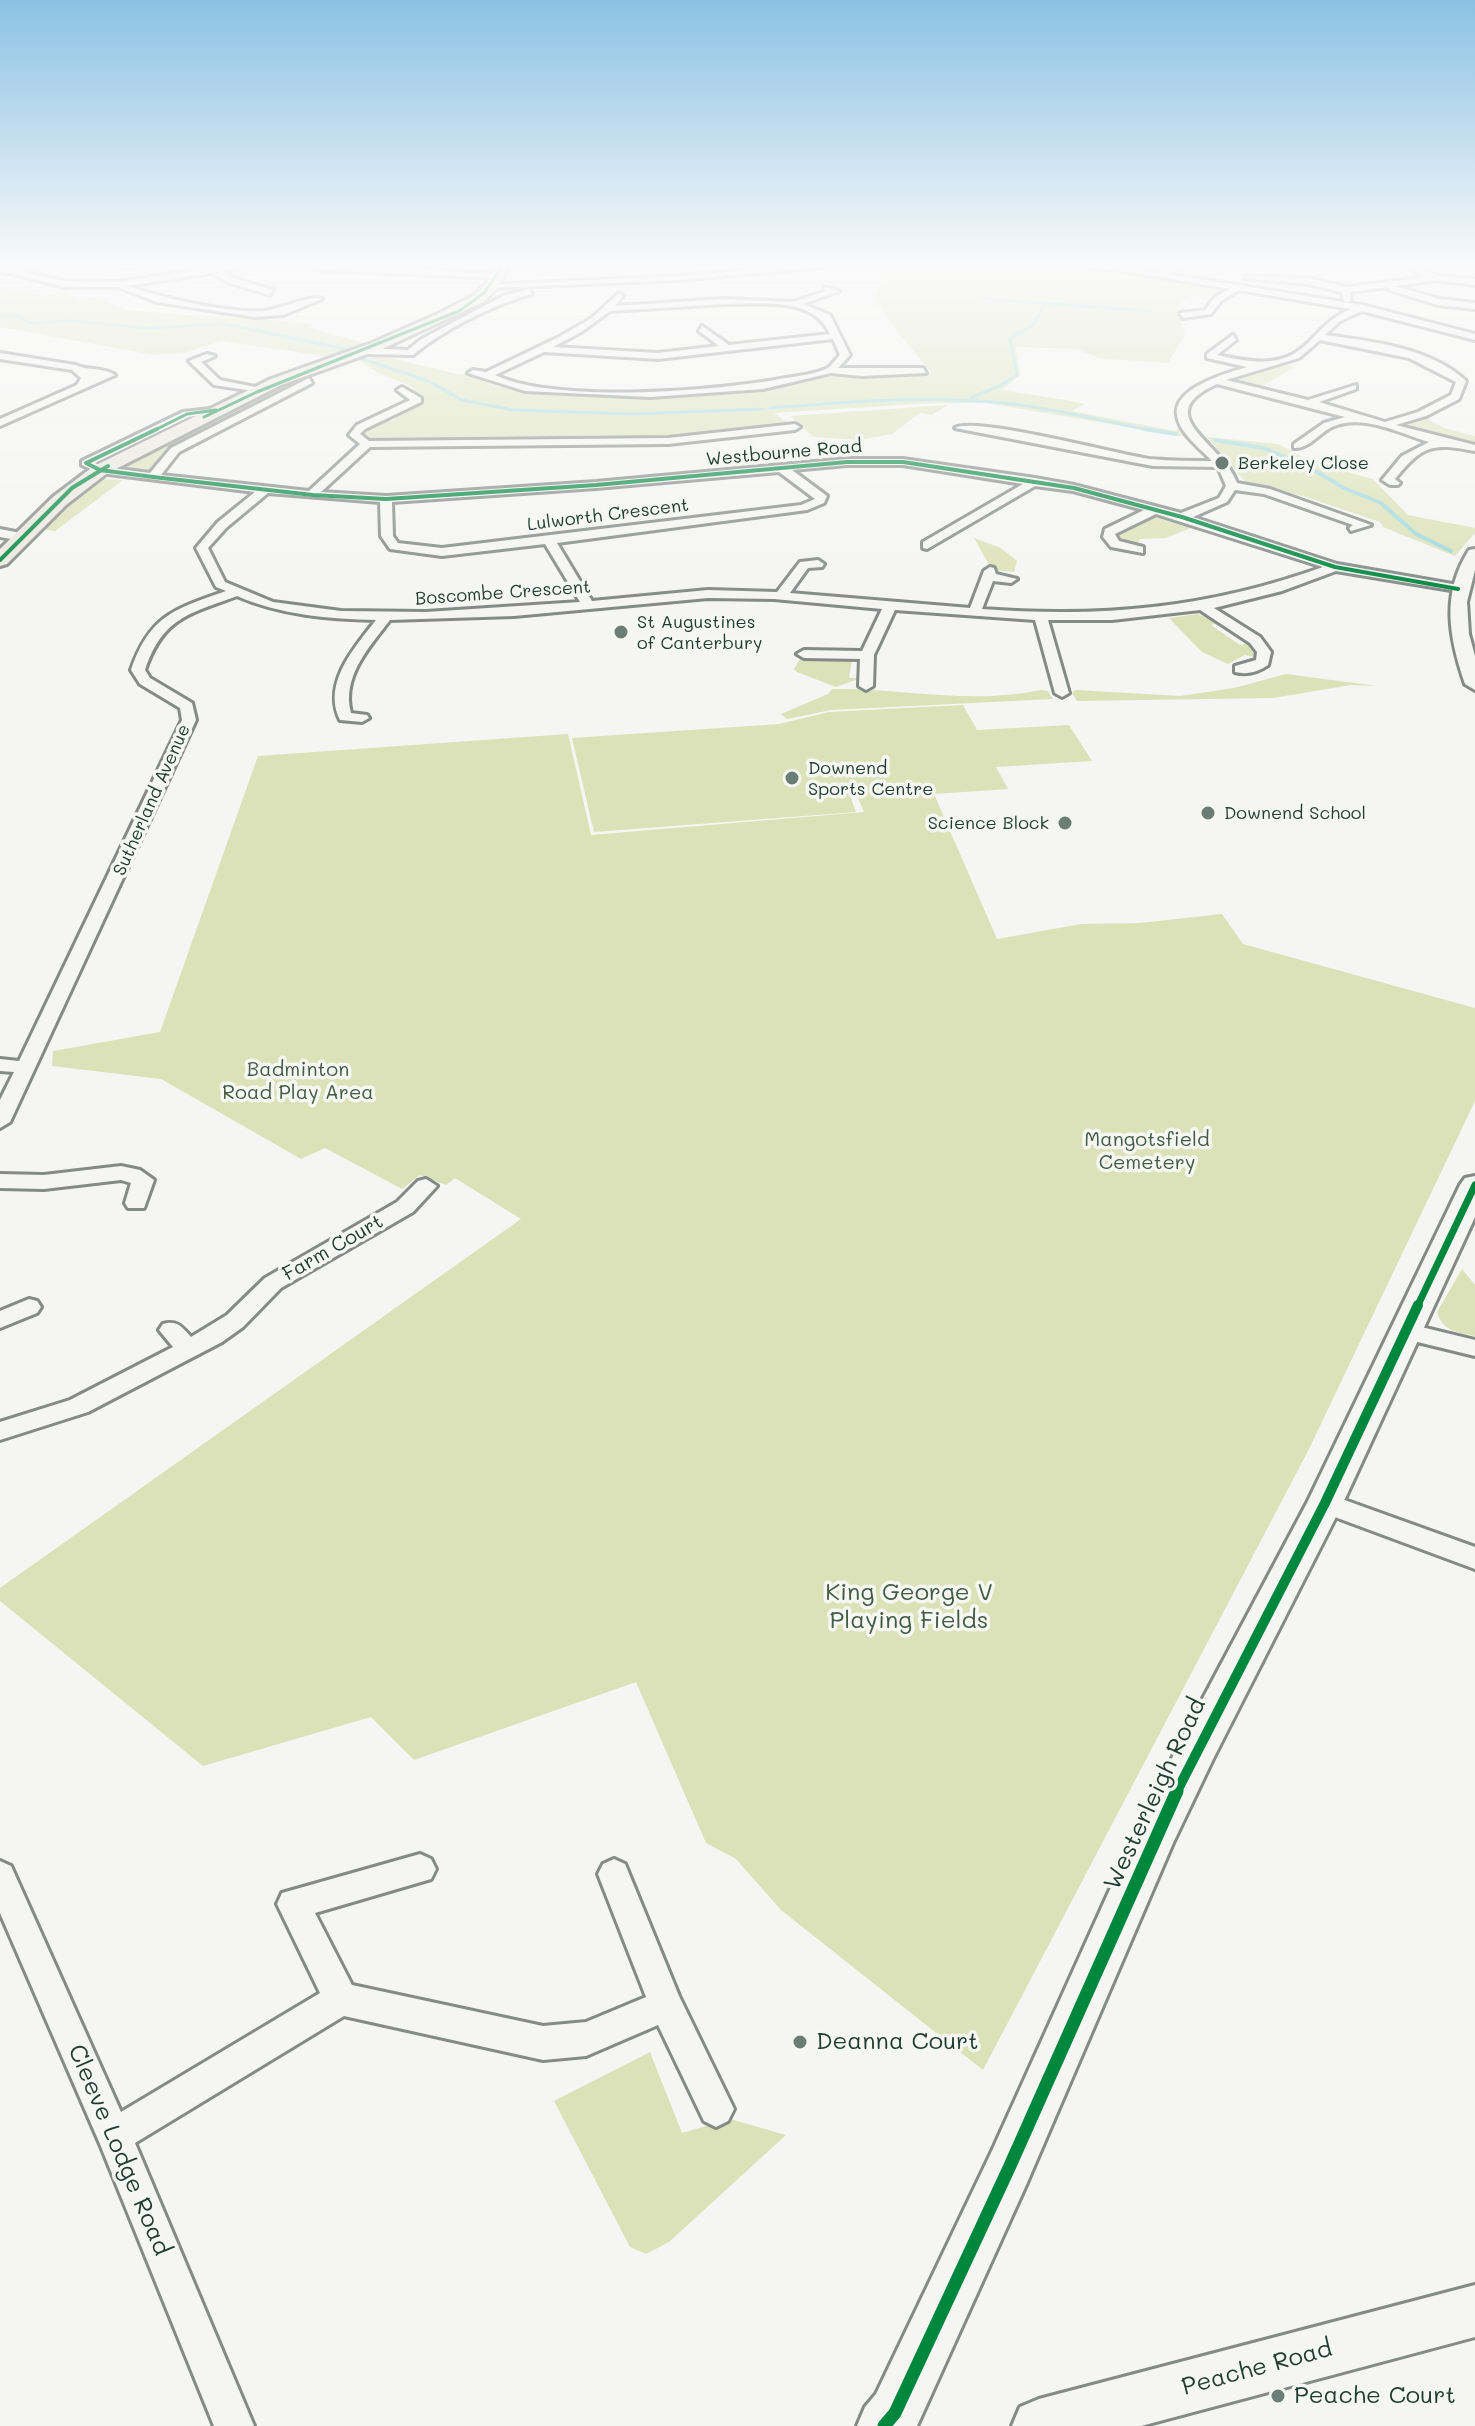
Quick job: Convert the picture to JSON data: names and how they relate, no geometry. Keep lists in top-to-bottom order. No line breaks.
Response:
{"streets":{"street":["Westbourne Road","Lulworth Crescent","Boscombe Crescent","Sutherland Avenue","Farm Court","Westerleigh Road","Cleeve Lodge Road","Peache Road"]},"crossings":[["Westbourne Road","Lulworth Crescent"],["Westbourne Road","Boscombe Crescent"],["Boscombe Crescent","Sutherland Avenue"]],"parks":["Badminton Road Play Area","Mangotsfield Cemetery","King George V Playing Fields"],"places":["Berkeley Close","St Augustines of Canterbury","Downend Sports Centre","Downend School","Science Block","Deanna Court","Peache Court"]}
